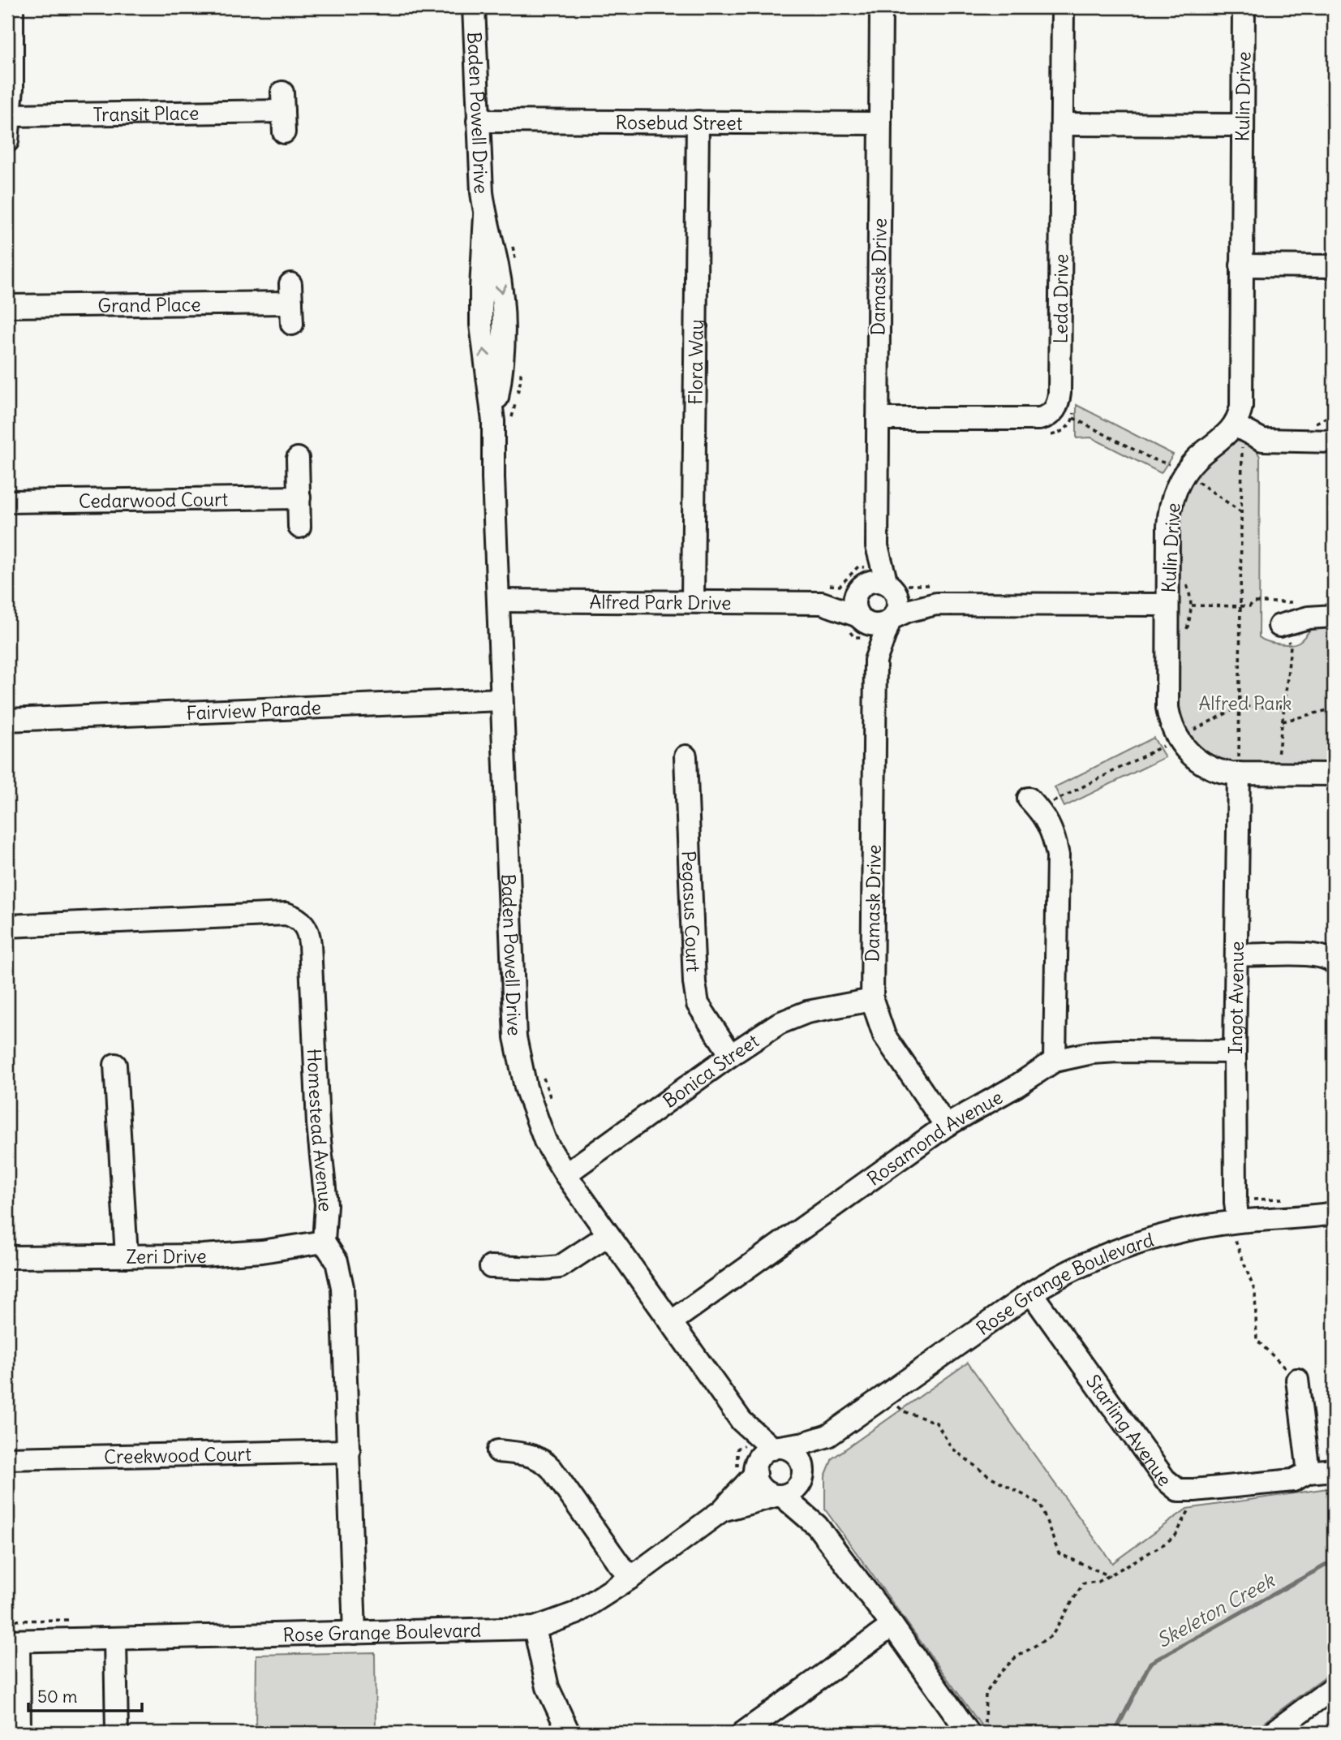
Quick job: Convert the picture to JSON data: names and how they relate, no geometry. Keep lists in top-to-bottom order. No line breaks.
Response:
{"streets":{"street":["Kulin Drive","Baden Powell Drive","Transit Place","Rosebud Street","Damask Drive","Leda Drive","Grand Place","Flora Way","Cedarwood Court","Alfred Park Drive","Fairview Parade","Pegasus Court","Ingot Avenue","Bonica Street","Homestead Avenue","Rosamond Avenue","Zeri Drive","Rose Grange Boulevard","Starling Avenue","Creekwood Court"]},"crossings":[["Kulin Drive","Ingot Avenue"],["Baden Powell Drive","Rosebud Street"],["Baden Powell Drive","Alfred Park Drive"],["Baden Powell Drive","Fairview Parade"],["Baden Powell Drive","Bonica Street"],["Baden Powell Drive","Rosamond Avenue"],["Baden Powell Drive","Rose Grange Boulevard"],["Rosebud Street","Damask Drive"],["Rosebud Street","Flora Way"],["Damask Drive","Leda Drive"],["Damask Drive","Alfred Park Drive"],["Damask Drive","Bonica Street"],["Damask Drive","Rosamond Avenue"],["Flora Way","Alfred Park Drive"],["Pegasus Court","Bonica Street"],["Ingot Avenue","Rosamond Avenue"],["Ingot Avenue","Rose Grange Boulevard"],["Homestead Avenue","Zeri Drive"],["Rose Grange Boulevard","Starling Avenue"]],"water":["Skeleton Creek"],"parks":["Alfred Park"],"scale_bar":"50 m"}
